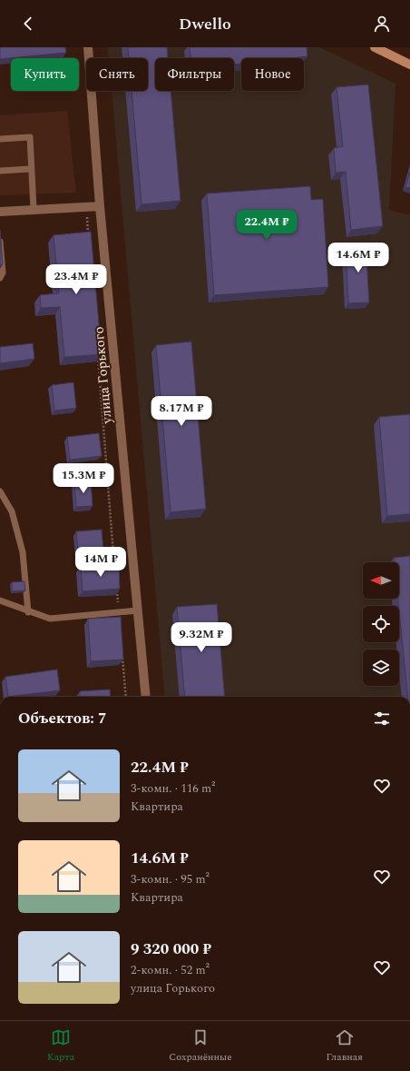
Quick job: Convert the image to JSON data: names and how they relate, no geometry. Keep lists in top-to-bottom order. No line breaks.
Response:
{"streets":{"street":["улица Горького"]},"north":"left","page":{"header":"Dwello","chip":["Купить","Снять","Фильтры","Новое"],"price":["22.4M ₽","14.6M ₽","23.4M ₽","8.17M ₽","15.3M ₽","14M ₽","9.32M ₽"],"heading":"Объектов: 7","list":[{"name":"22.4M ₽","note":"3-комн. · 116 m² · Квартира"},{"name":"14.6M ₽","note":"3-комн. · 95 m² · Квартира"},{"name":"9 320 000 ₽","note":"2-комн. · 52 m² · улица Горького"}],"tabs":["Карта","Сохранённые","Главная"]}}
